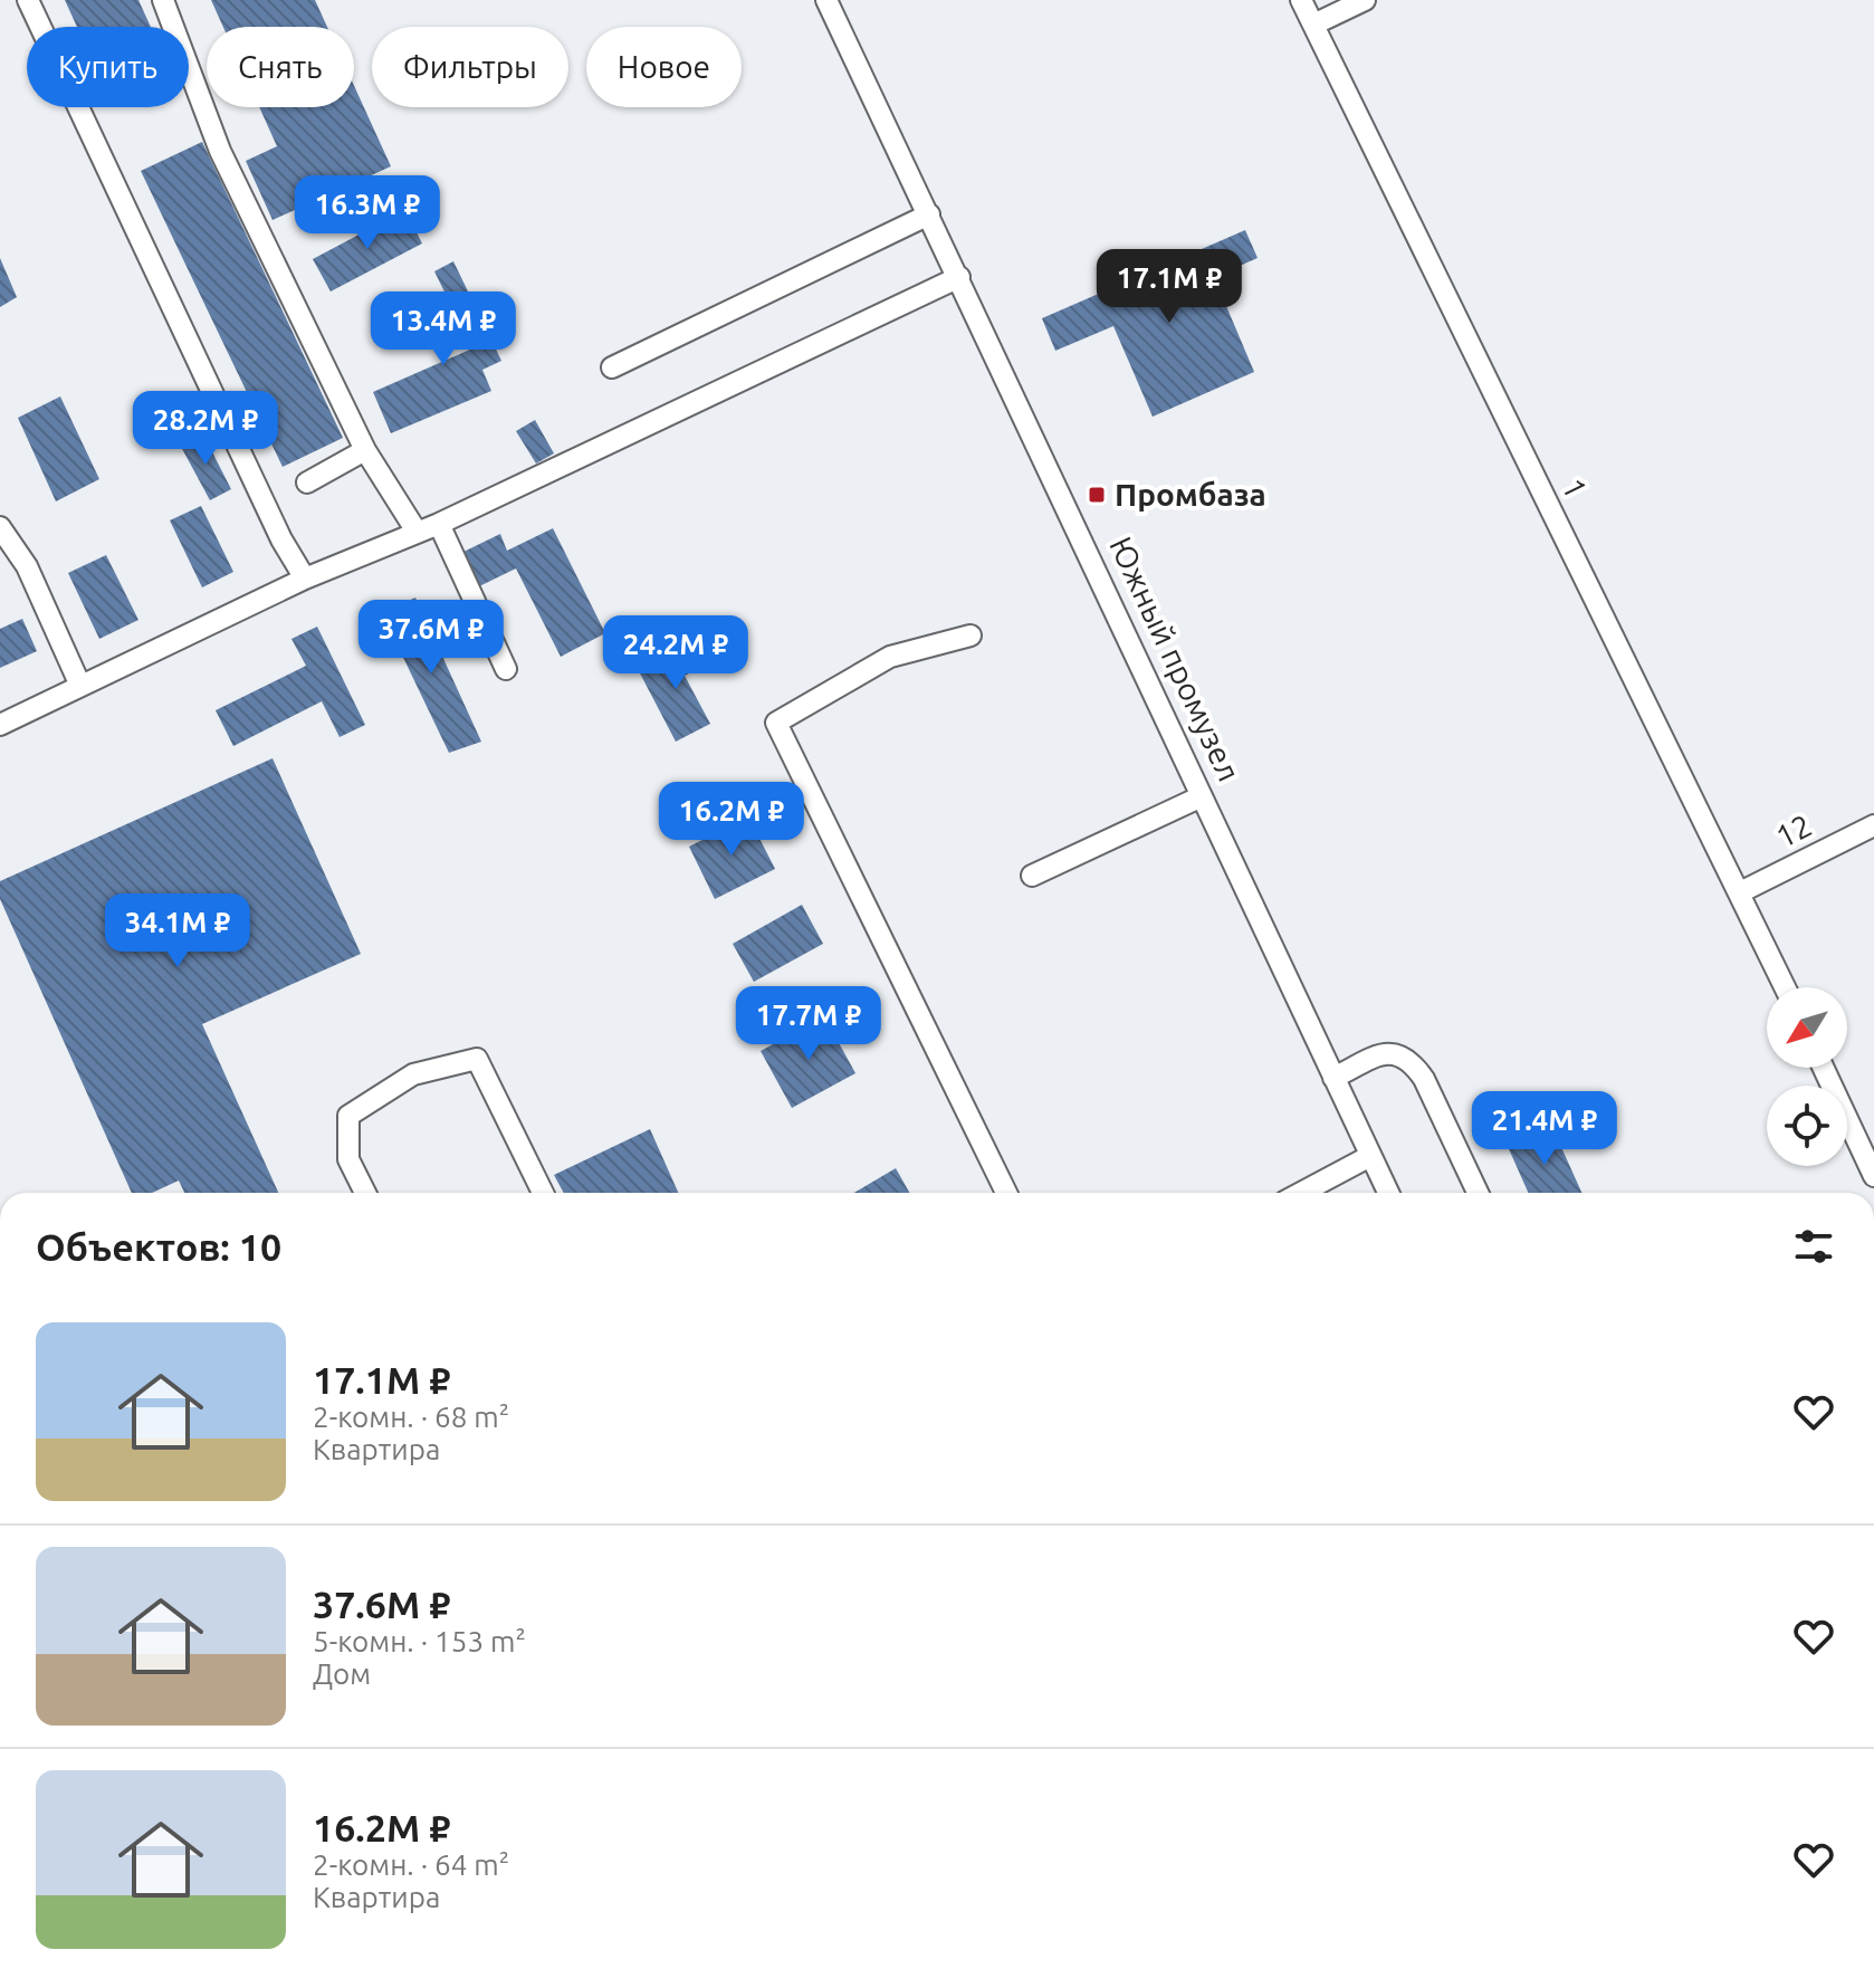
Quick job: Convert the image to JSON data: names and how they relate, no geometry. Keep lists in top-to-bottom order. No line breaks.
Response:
{"streets":{"street":["1","Южный промузел","12"]},"crossings":[["1","12"]],"places":{"transit":["Промбаза"]},"north":"bottom left","page":{"chip":["Купить","Снять","Фильтры","Новое"],"price":["16.3M ₽","17.1M ₽","13.4M ₽","28.2M ₽","37.6M ₽","24.2M ₽","16.2M ₽","34.1M ₽","17.7M ₽","21.4M ₽"],"heading":"Объектов: 10","list":[{"name":"17.1M ₽","note":"2-комн. · 68 m² · Квартира"},{"name":"37.6M ₽","note":"5-комн. · 153 m² · Дом"},{"name":"16.2M ₽","note":"2-комн. · 64 m² · Квартира"}]}}
